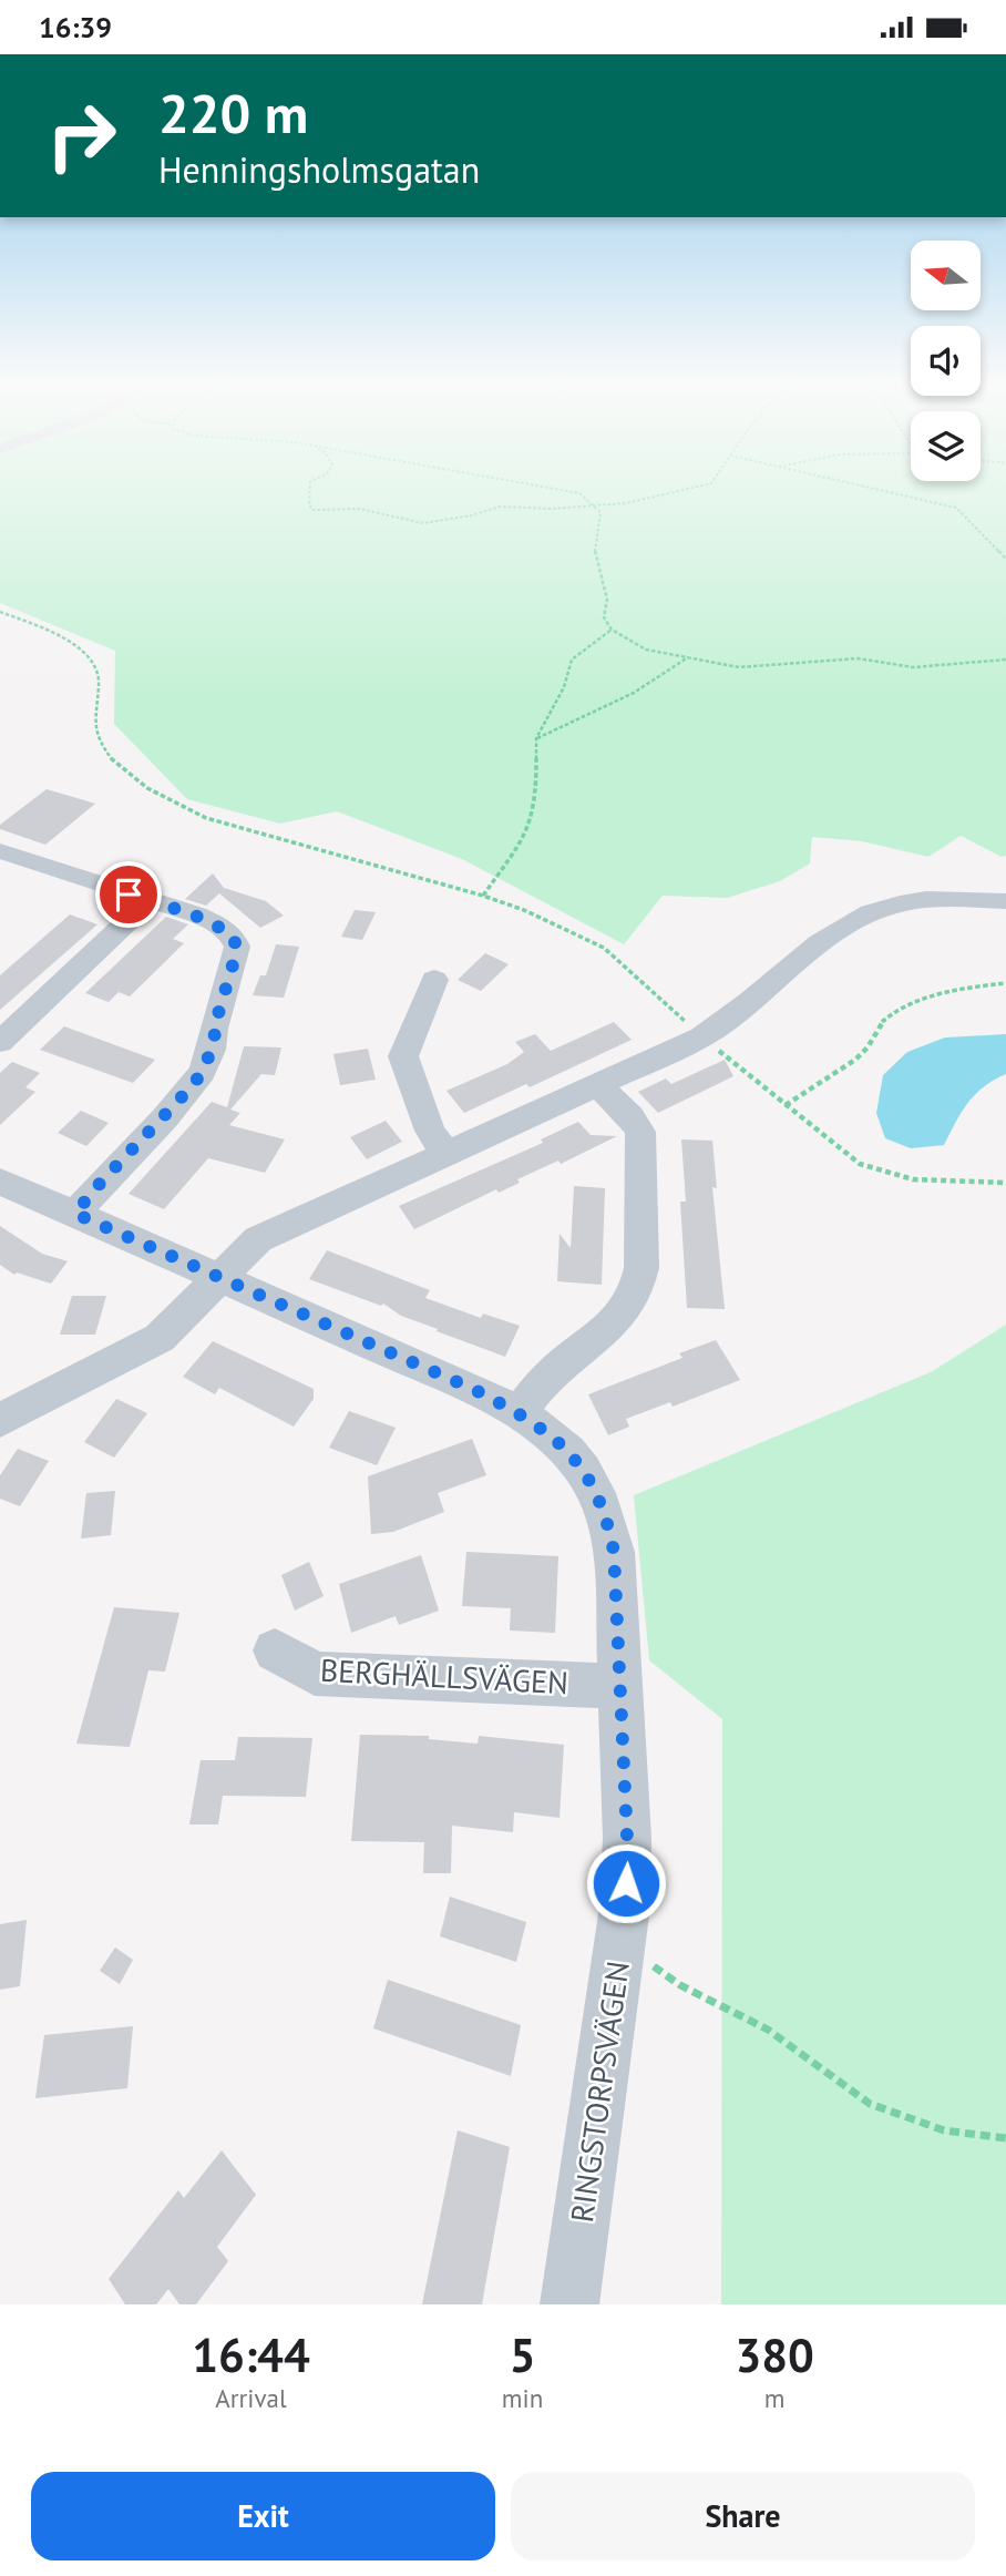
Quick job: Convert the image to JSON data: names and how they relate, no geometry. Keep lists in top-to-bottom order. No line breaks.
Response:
{"streets":{"street":["BERGHÄLLSVÄGEN","RINGSTORPSVÄGEN"]},"crossings":[["BERGHÄLLSVÄGEN","RINGSTORPSVÄGEN"]],"north":"left","page":{"status":"16:39","turn":["220 m","Henningsholmsgatan"],"eta":["16:44","Arrival","5","min","380","m"],"buttons":["Exit","Share"]}}
